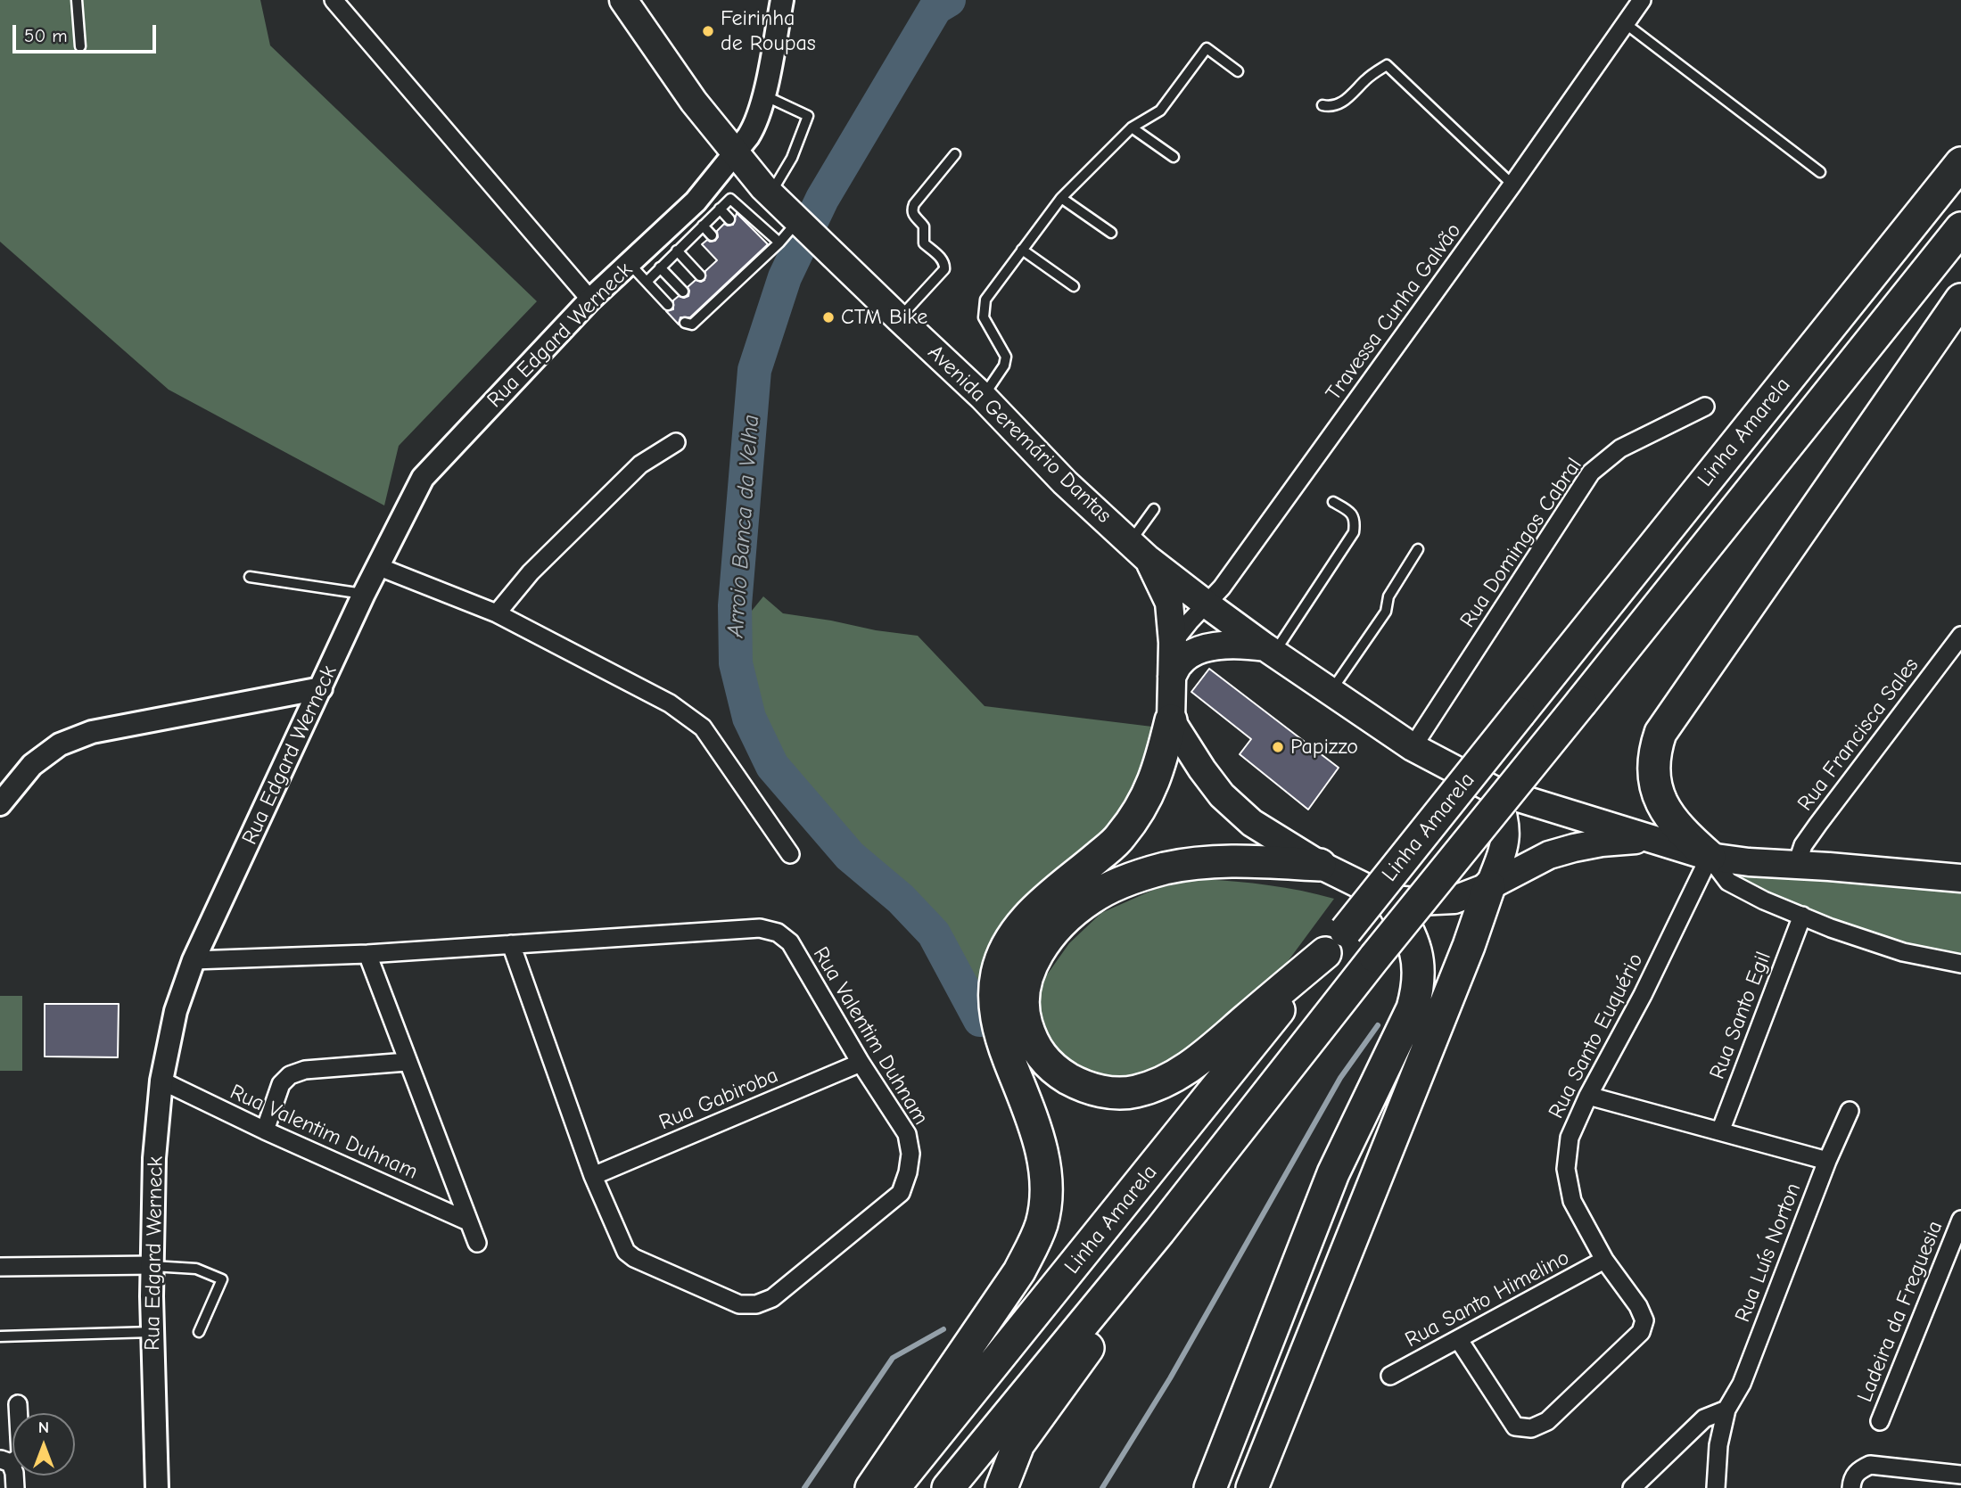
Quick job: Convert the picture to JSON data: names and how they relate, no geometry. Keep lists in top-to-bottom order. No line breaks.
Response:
{"streets":{"highway":["Linha Amarela"],"main road":["Avenida Geremário Dantas"],"street":["Travessa Cunha Galvão","Rua Edgard Werneck","Rua Domingos Cabral","Rua Francisca Sales","Rua Santo Egil","Rua Valentim Duhnam","Rua Santo Euquério","Rua Gabiroba","Rua Luís Norton","Rua Santo Himelino","Ladeira da Freguesia"]},"crossings":[["Travessa Cunha Galvão","Avenida Geremário Dantas"],["Rua Edgard Werneck","Avenida Geremário Dantas"],["Rua Edgard Werneck","Rua Valentim Duhnam"],["Avenida Geremário Dantas","Rua Domingos Cabral"],["Avenida Geremário Dantas","Rua Francisca Sales"],["Avenida Geremário Dantas","Rua Santo Euquério"],["Rua Valentim Duhnam","Rua Gabiroba"],["Rua Santo Euquério","Rua Santo Himelino"]],"water":["Arroio Banca da Velha"],"places":["Feirinha de Roupas","CTM Bike","Papizzo"],"scale_bar":"50 m","north":"top"}
